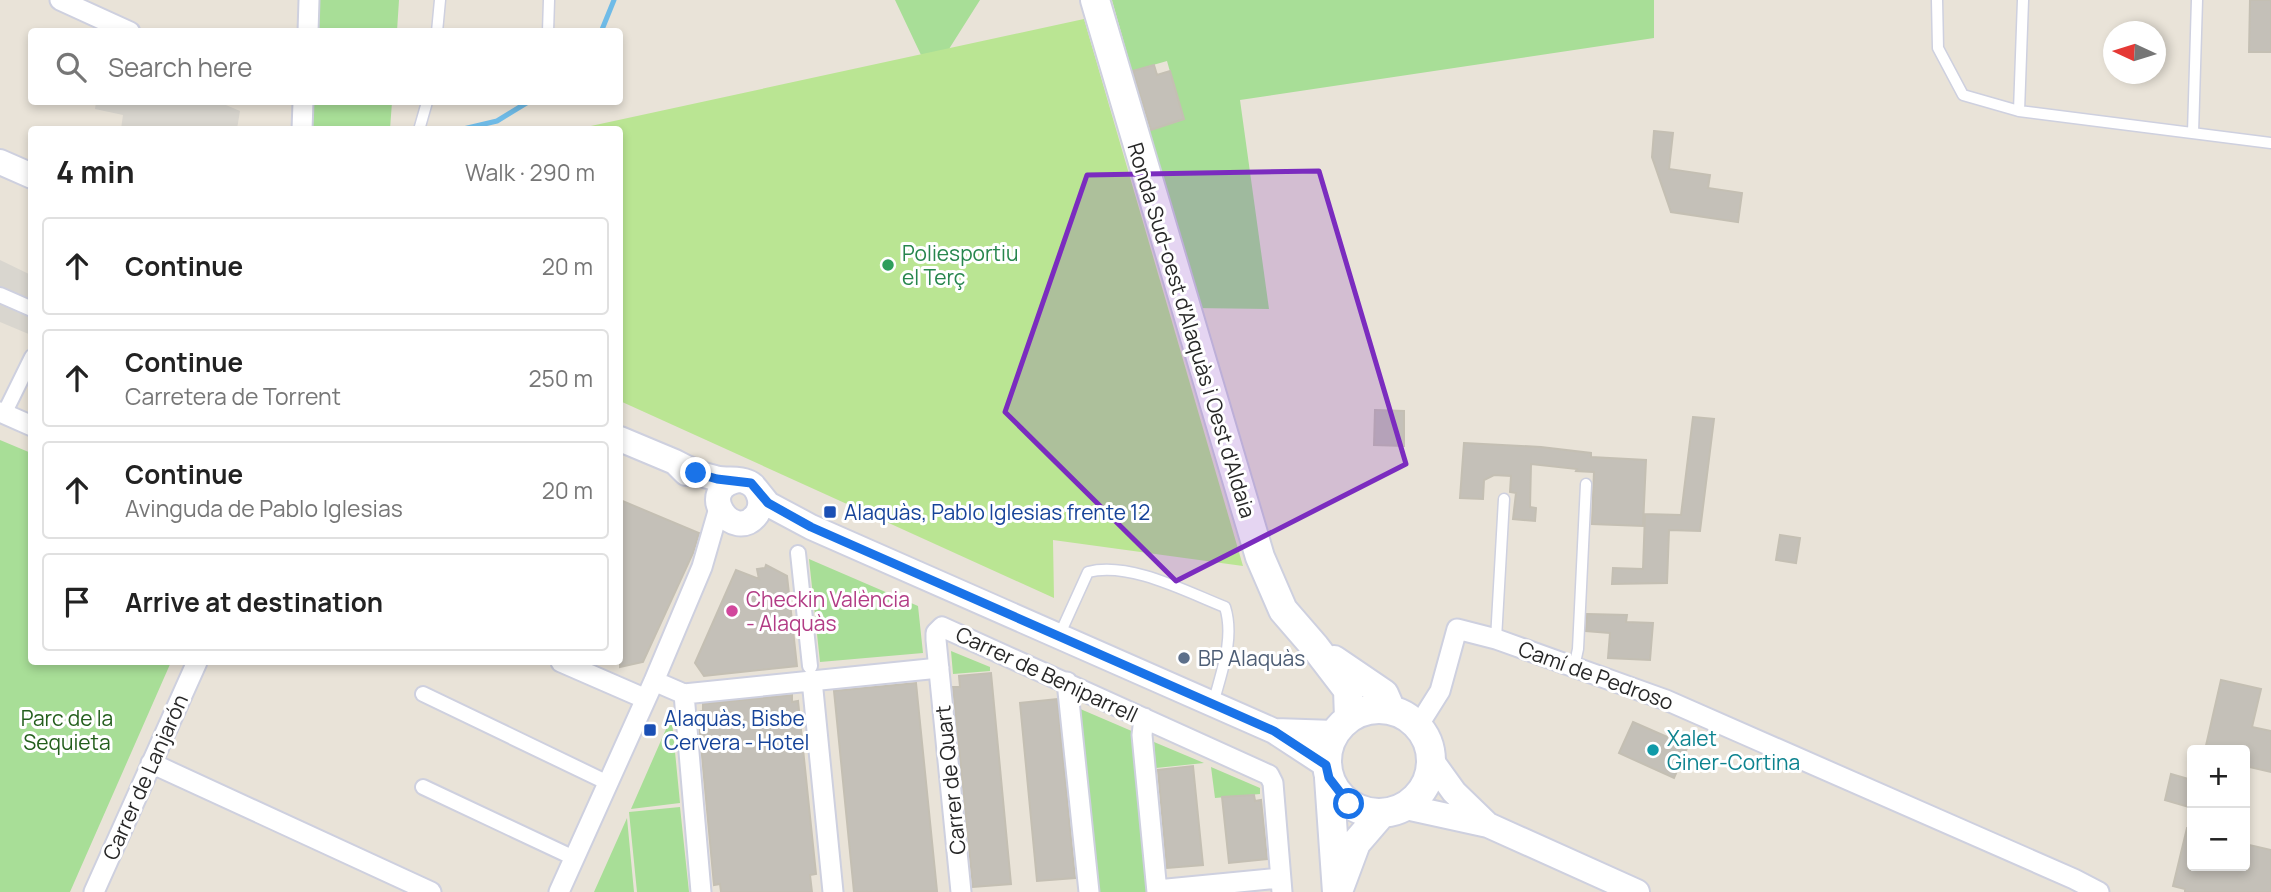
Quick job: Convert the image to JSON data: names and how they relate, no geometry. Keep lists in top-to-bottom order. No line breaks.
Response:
{"streets":{"main road":["Ronda Sud-oest d'Alaquàs i Oest d'Aldaia"],"street":["Carrer de Beniparrell","Camí de Pedroso","Carrer de Lanjarón","Carrer de Quart"]},"crossings":[["Ronda Sud-oest d'Alaquàs i Oest d'Aldaia","Camí de Pedroso"],["Carrer de Beniparrell","Carrer de Quart"]],"parks":["Parc de la Sequieta"],"places":{"other":["Poliesportiu el Terç","Checkin València - Alaquàs","BP Alaquàs","Xalet Giner-Cortina"],"transit":["Alaquàs, Pablo Iglesias frente 12","Alaquàs, Bisbe Cervera - Hotel"]},"north":"left","page":{"search":"Search here","heading":["4 min","Walk · 290 m"],"list":[["Continue","20 m"],["Continue","Carretera de Torrent","250 m"],["Continue","Avinguda de Pablo Iglesias","20 m"],"Arrive at destination"],"map_buttons":["+","−"]}}
